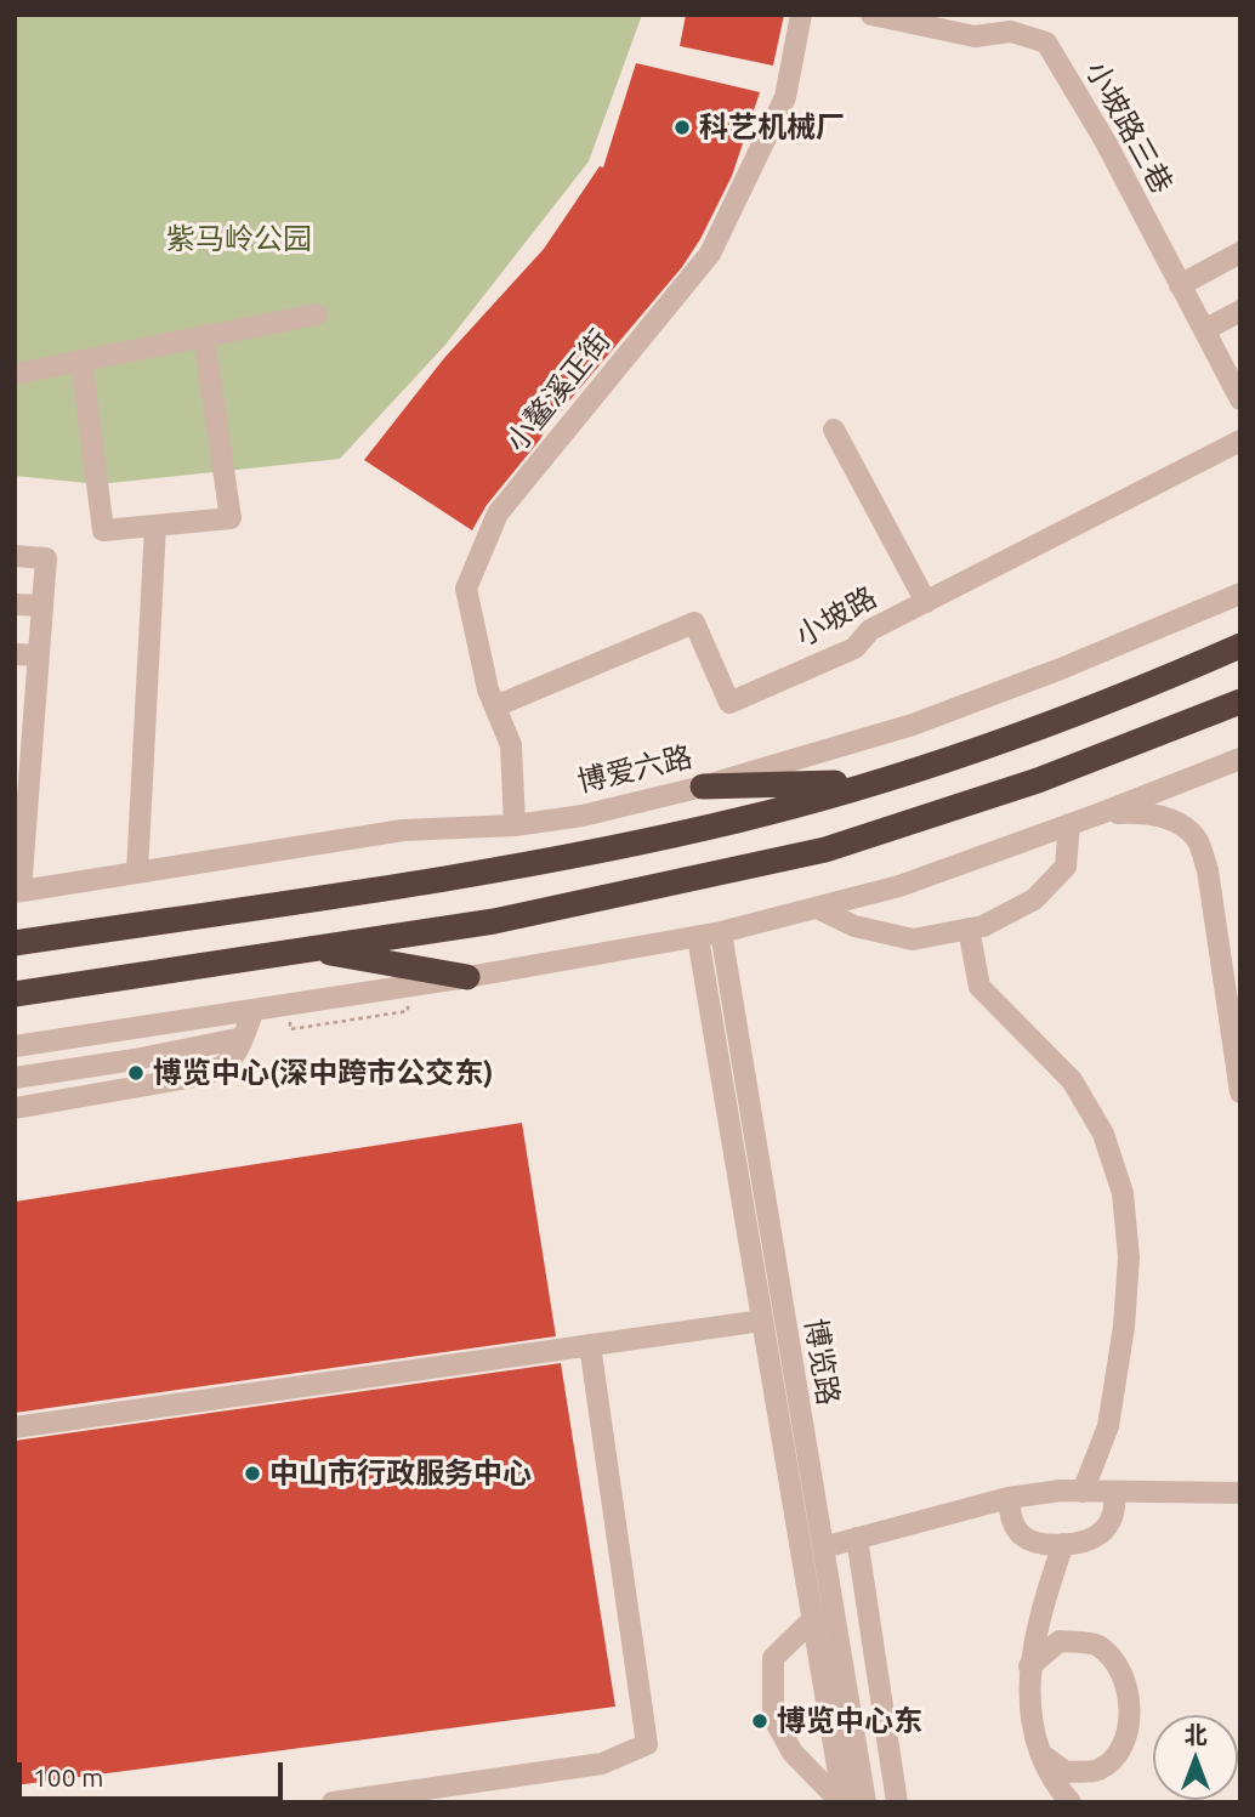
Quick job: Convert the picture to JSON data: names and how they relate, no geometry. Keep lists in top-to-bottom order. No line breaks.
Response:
{"streets":{"street":["小坡路三巷","小鳌溪正街","小坡路","博爱六路","博览路"]},"crossings":[["小鳌溪正街","小坡路"],["小鳌溪正街","博爱六路"]],"parks":["紫马岭公园"],"places":["科艺机械厂","博览中心(深中跨市公交东)","中山市行政服务中心","博览中心东"],"scale_bar":"100 m","north":"top"}
